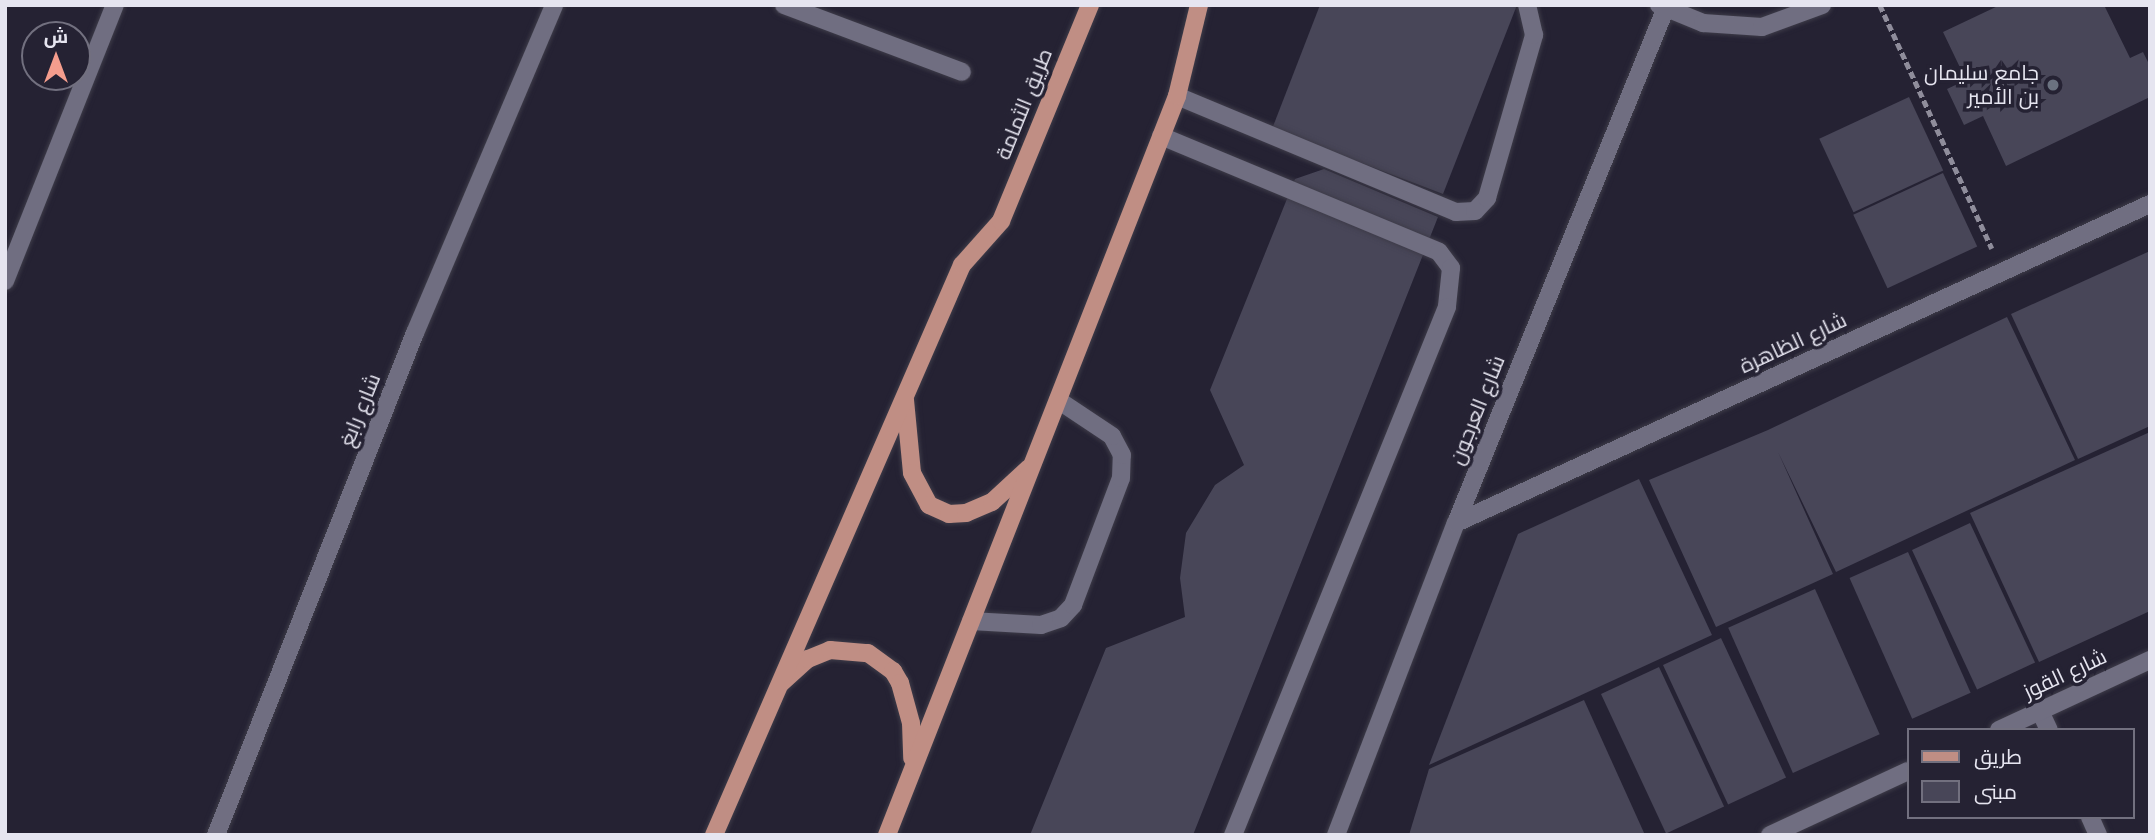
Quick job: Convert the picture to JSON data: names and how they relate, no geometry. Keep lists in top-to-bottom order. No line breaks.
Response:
{"streets":{"main road":["طريق الثمامة"],"street":["شارع الظاهرة","شارع رابغ","شارع العرجون","شارع القوز"]},"crossings":[["شارع الظاهرة","شارع العرجون"]],"places":["جامع سليمان بن الأمير"],"legend":["طريق","مبنى"],"north":"top"}
